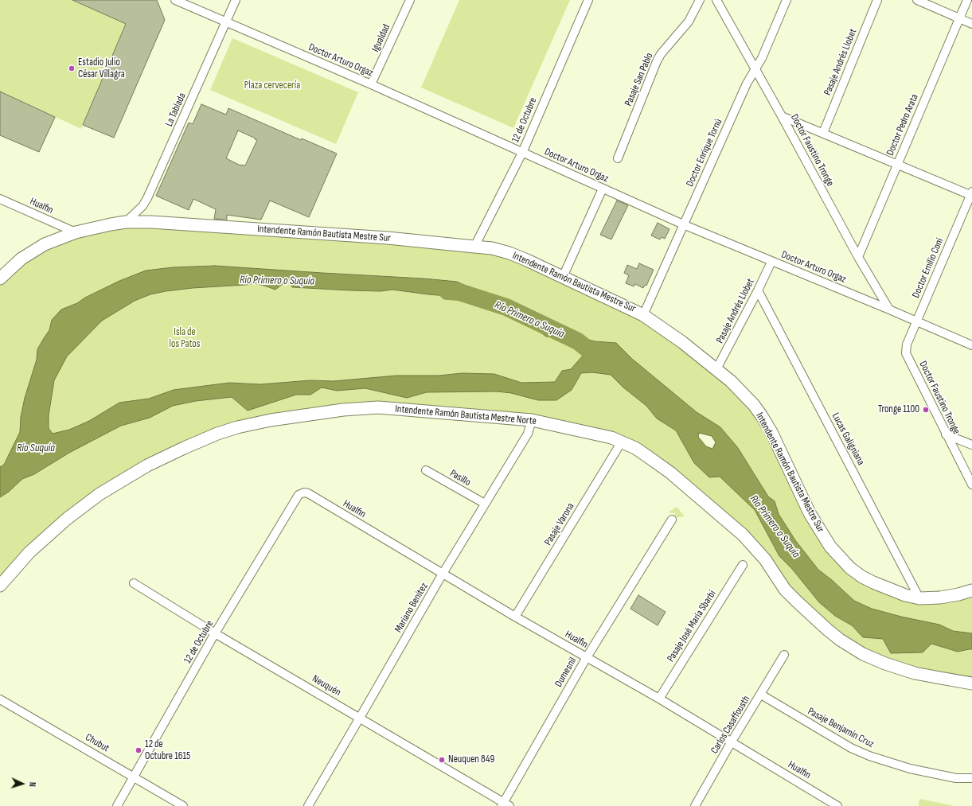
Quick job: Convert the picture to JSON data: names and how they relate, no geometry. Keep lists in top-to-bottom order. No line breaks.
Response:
{"streets":{"main road":["Intendente Ramón Bautista Mestre Sur","Intendente Ramón Bautista Mestre Norte"],"street":["Igualdad","Doctor Arturo Orgaz","Pasaje Andrés Llobet","Pasaje San Pablo","La Tablada","12 de Octubre","Doctor Pedro Arata","Doctor Faustino Tronge","Doctor Enrique Tornú","Hualfin","Doctor Emilio Coni","Lucas Galigniana","Pasillo","Pasaje Varona","Mariano Benítez","Pasaje José María Sbarbi","Dumesnil","Neuquén","Carlos Casaffousth","Pasaje Benjamín Cruz","Chubut"]},"crossings":[["Igualdad","Doctor Arturo Orgaz"],["Doctor Arturo Orgaz","Pasaje Andrés Llobet"],["Doctor Arturo Orgaz","La Tablada"],["Doctor Arturo Orgaz","12 de Octubre"],["Doctor Arturo Orgaz","Doctor Faustino Tronge"],["Doctor Arturo Orgaz","Doctor Enrique Tornú"],["Doctor Arturo Orgaz","Doctor Emilio Coni"],["Pasaje Andrés Llobet","Intendente Ramón Bautista Mestre Sur"],["Pasaje Andrés Llobet","Lucas Galigniana"],["La Tablada","Intendente Ramón Bautista Mestre Sur"],["12 de Octubre","Hualfin"],["12 de Octubre","Intendente Ramón Bautista Mestre Sur"],["12 de Octubre","Neuquén"],["12 de Octubre","Chubut"],["Doctor Pedro Arata","Doctor Faustino Tronge"],["Doctor Faustino Tronge","Doctor Enrique Tornú"],["Doctor Faustino Tronge","Doctor Emilio Coni"],["Doctor Enrique Tornú","Intendente Ramón Bautista Mestre Sur"],["Hualfin","Intendente Ramón Bautista Mestre Sur"],["Hualfin","Pasaje Varona"],["Hualfin","Mariano Benítez"],["Hualfin","Pasaje José María Sbarbi"],["Hualfin","Dumesnil"],["Hualfin","Carlos Casaffousth"],["Intendente Ramón Bautista Mestre Sur","Lucas Galigniana"],["Intendente Ramón Bautista Mestre Norte","Pasaje Varona"],["Intendente Ramón Bautista Mestre Norte","Mariano Benítez"],["Pasillo","Mariano Benítez"],["Mariano Benítez","Neuquén"],["Dumesnil","Neuquén"],["Carlos Casaffousth","Pasaje Benjamín Cruz"]],"water":["Río Primero o Suquía","Río Suquía"],"parks":["Plaza cervecería","Isla de los Patos"],"places":["Estadio Julio César Villagra","Tronge 1100","12 de Octubre 1615","Neuquen 849"],"north":"right"}
